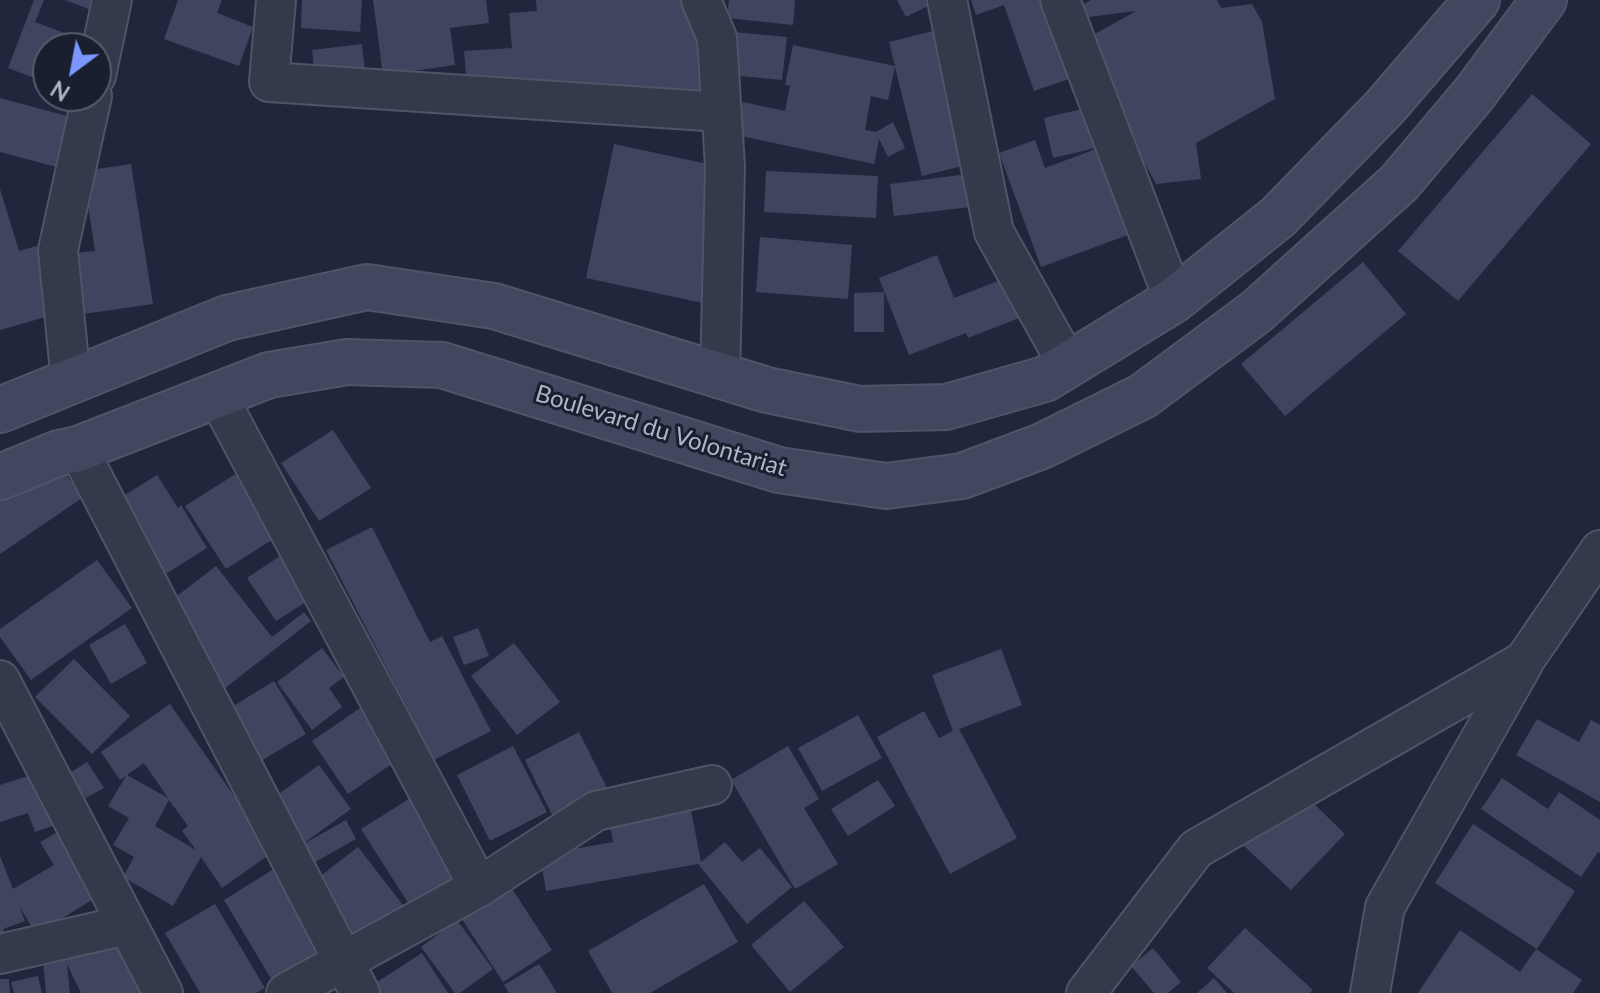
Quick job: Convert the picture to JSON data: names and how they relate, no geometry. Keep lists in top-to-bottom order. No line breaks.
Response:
{"streets":{"main road":["Boulevard du Volontariat"]},"north":"bottom left"}
